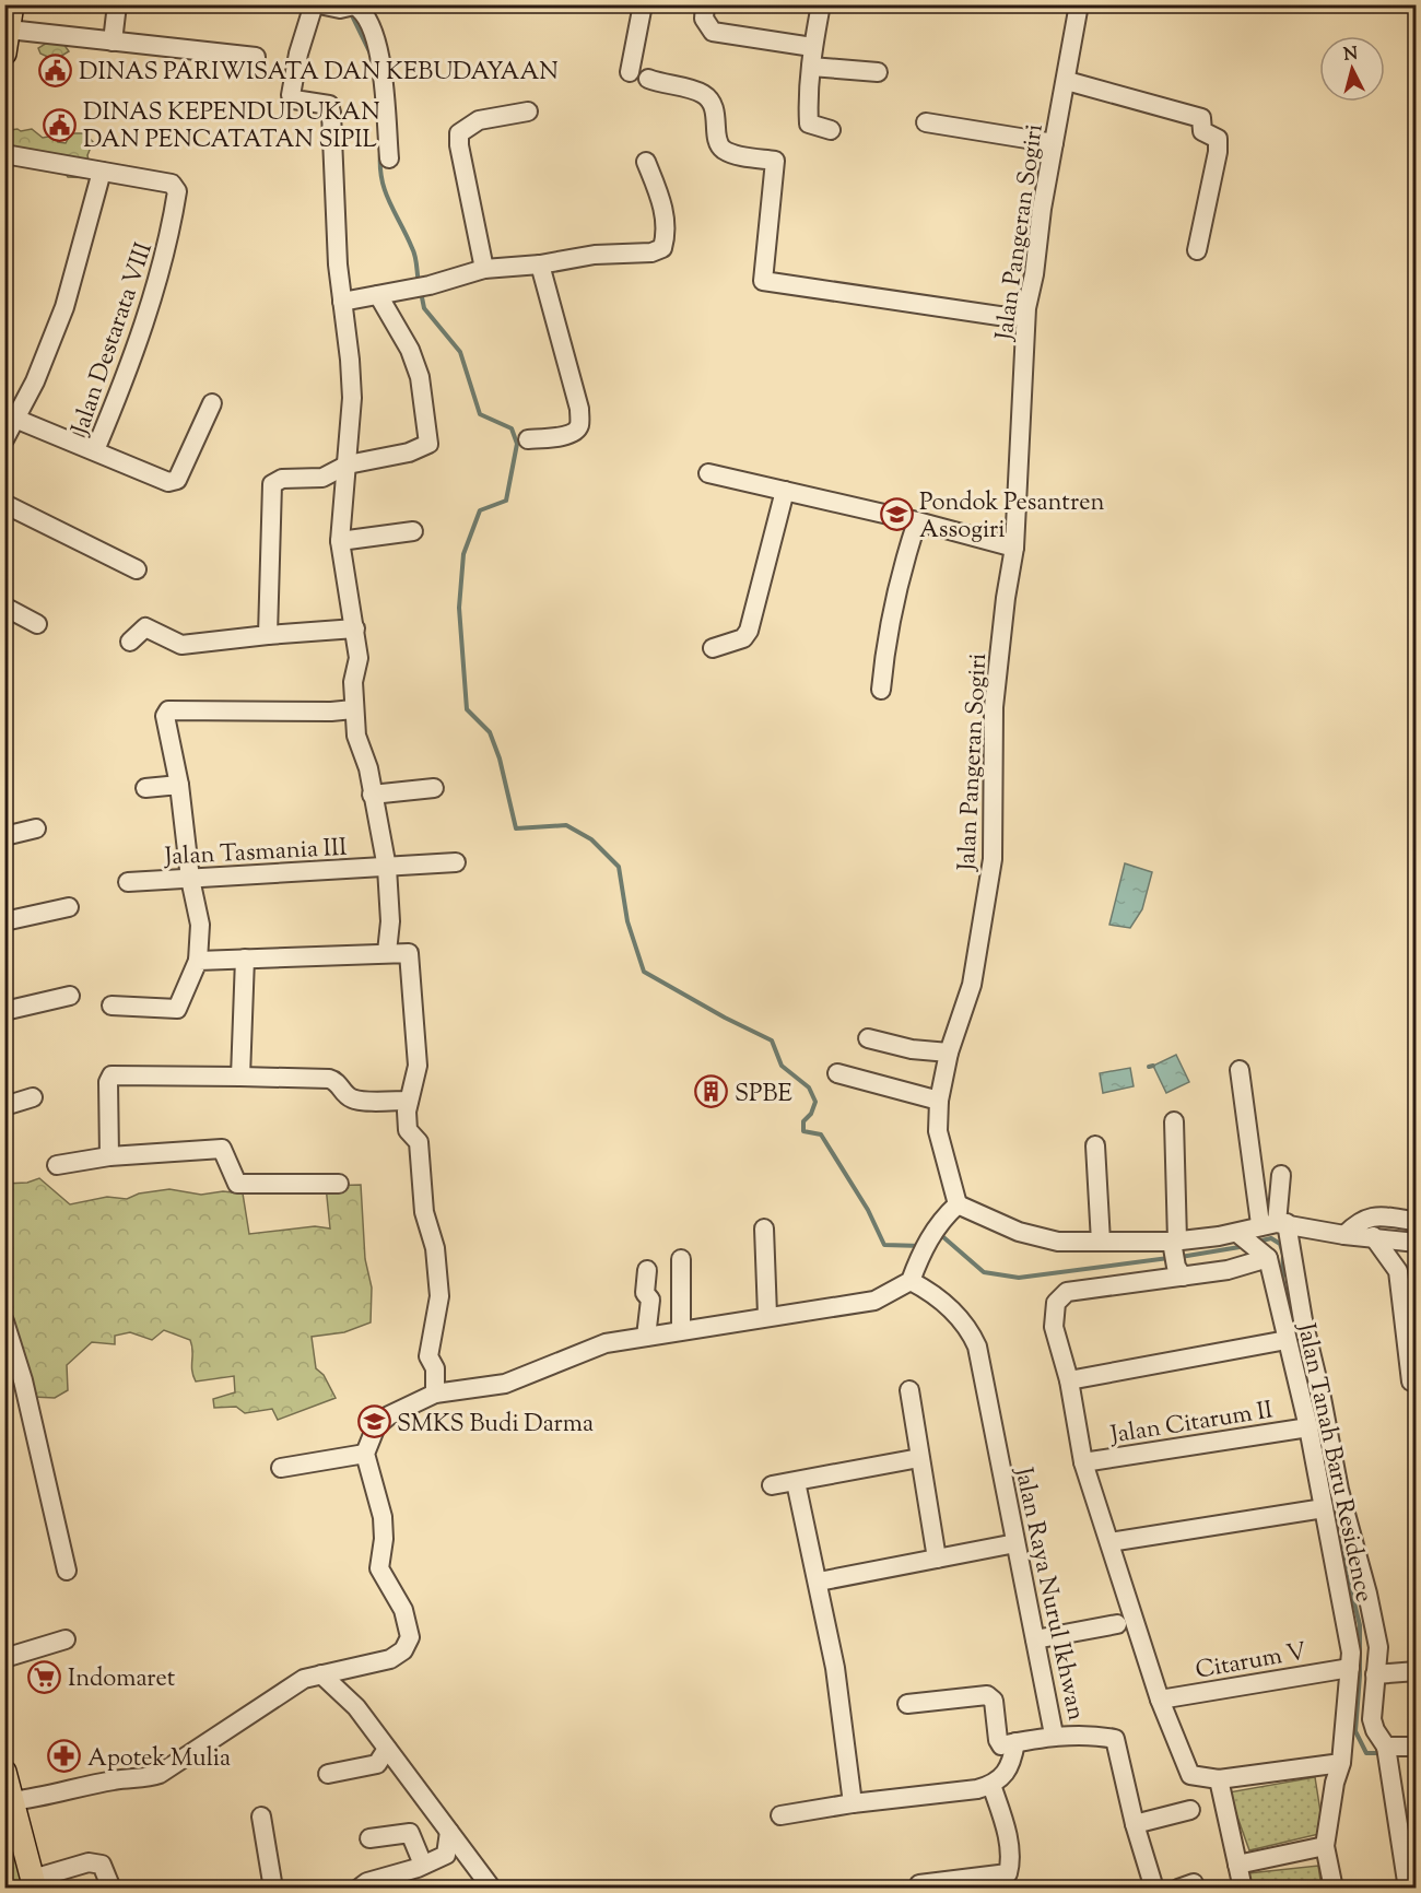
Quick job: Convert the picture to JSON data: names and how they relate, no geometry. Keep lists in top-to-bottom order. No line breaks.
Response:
{"streets":{"street":["Jalan Pangeran Sogiri","Jalan Destarata VIII","Jalan Tasmania III","Jalan Citarum II","Jalan Tanah Baru Residence","Jalan Raya Nurul Ikhwan","Citarum V"]},"crossings":[["Jalan Citarum II","Jalan Tanah Baru Residence"],["Jalan Tanah Baru Residence","Citarum V"]],"places":{"public building":["DINAS PARIWISATA DAN KEBUDAYAAN","DINAS KEPENDUDUKAN DAN PENCATATAN SIPIL"],"school or university":["Pondok Pesantren Assogiri","SMKS Budi Darma"],"building":["SPBE"],"supermarket":["Indomaret"],"pharmacy":["Apotek Mulia"]},"north":"top"}
